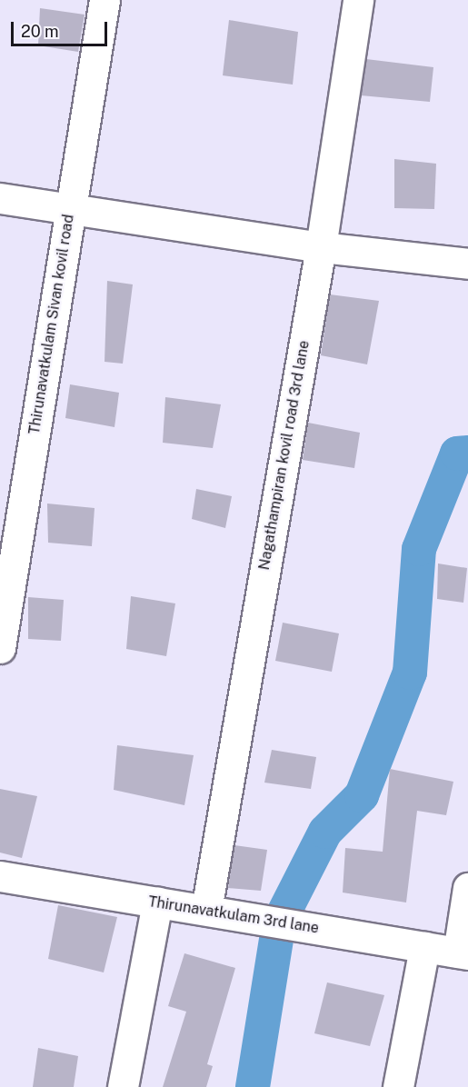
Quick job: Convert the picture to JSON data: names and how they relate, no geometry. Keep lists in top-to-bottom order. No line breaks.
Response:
{"streets":{"street":["Thirunavatkulam Sivan kovil road","Nagathampiran kovil road 3rd lane","Thirunavatkulam 3rd lane"]},"crossings":[["Nagathampiran kovil road 3rd lane","Thirunavatkulam 3rd lane"]],"scale_bar":"20 m"}
